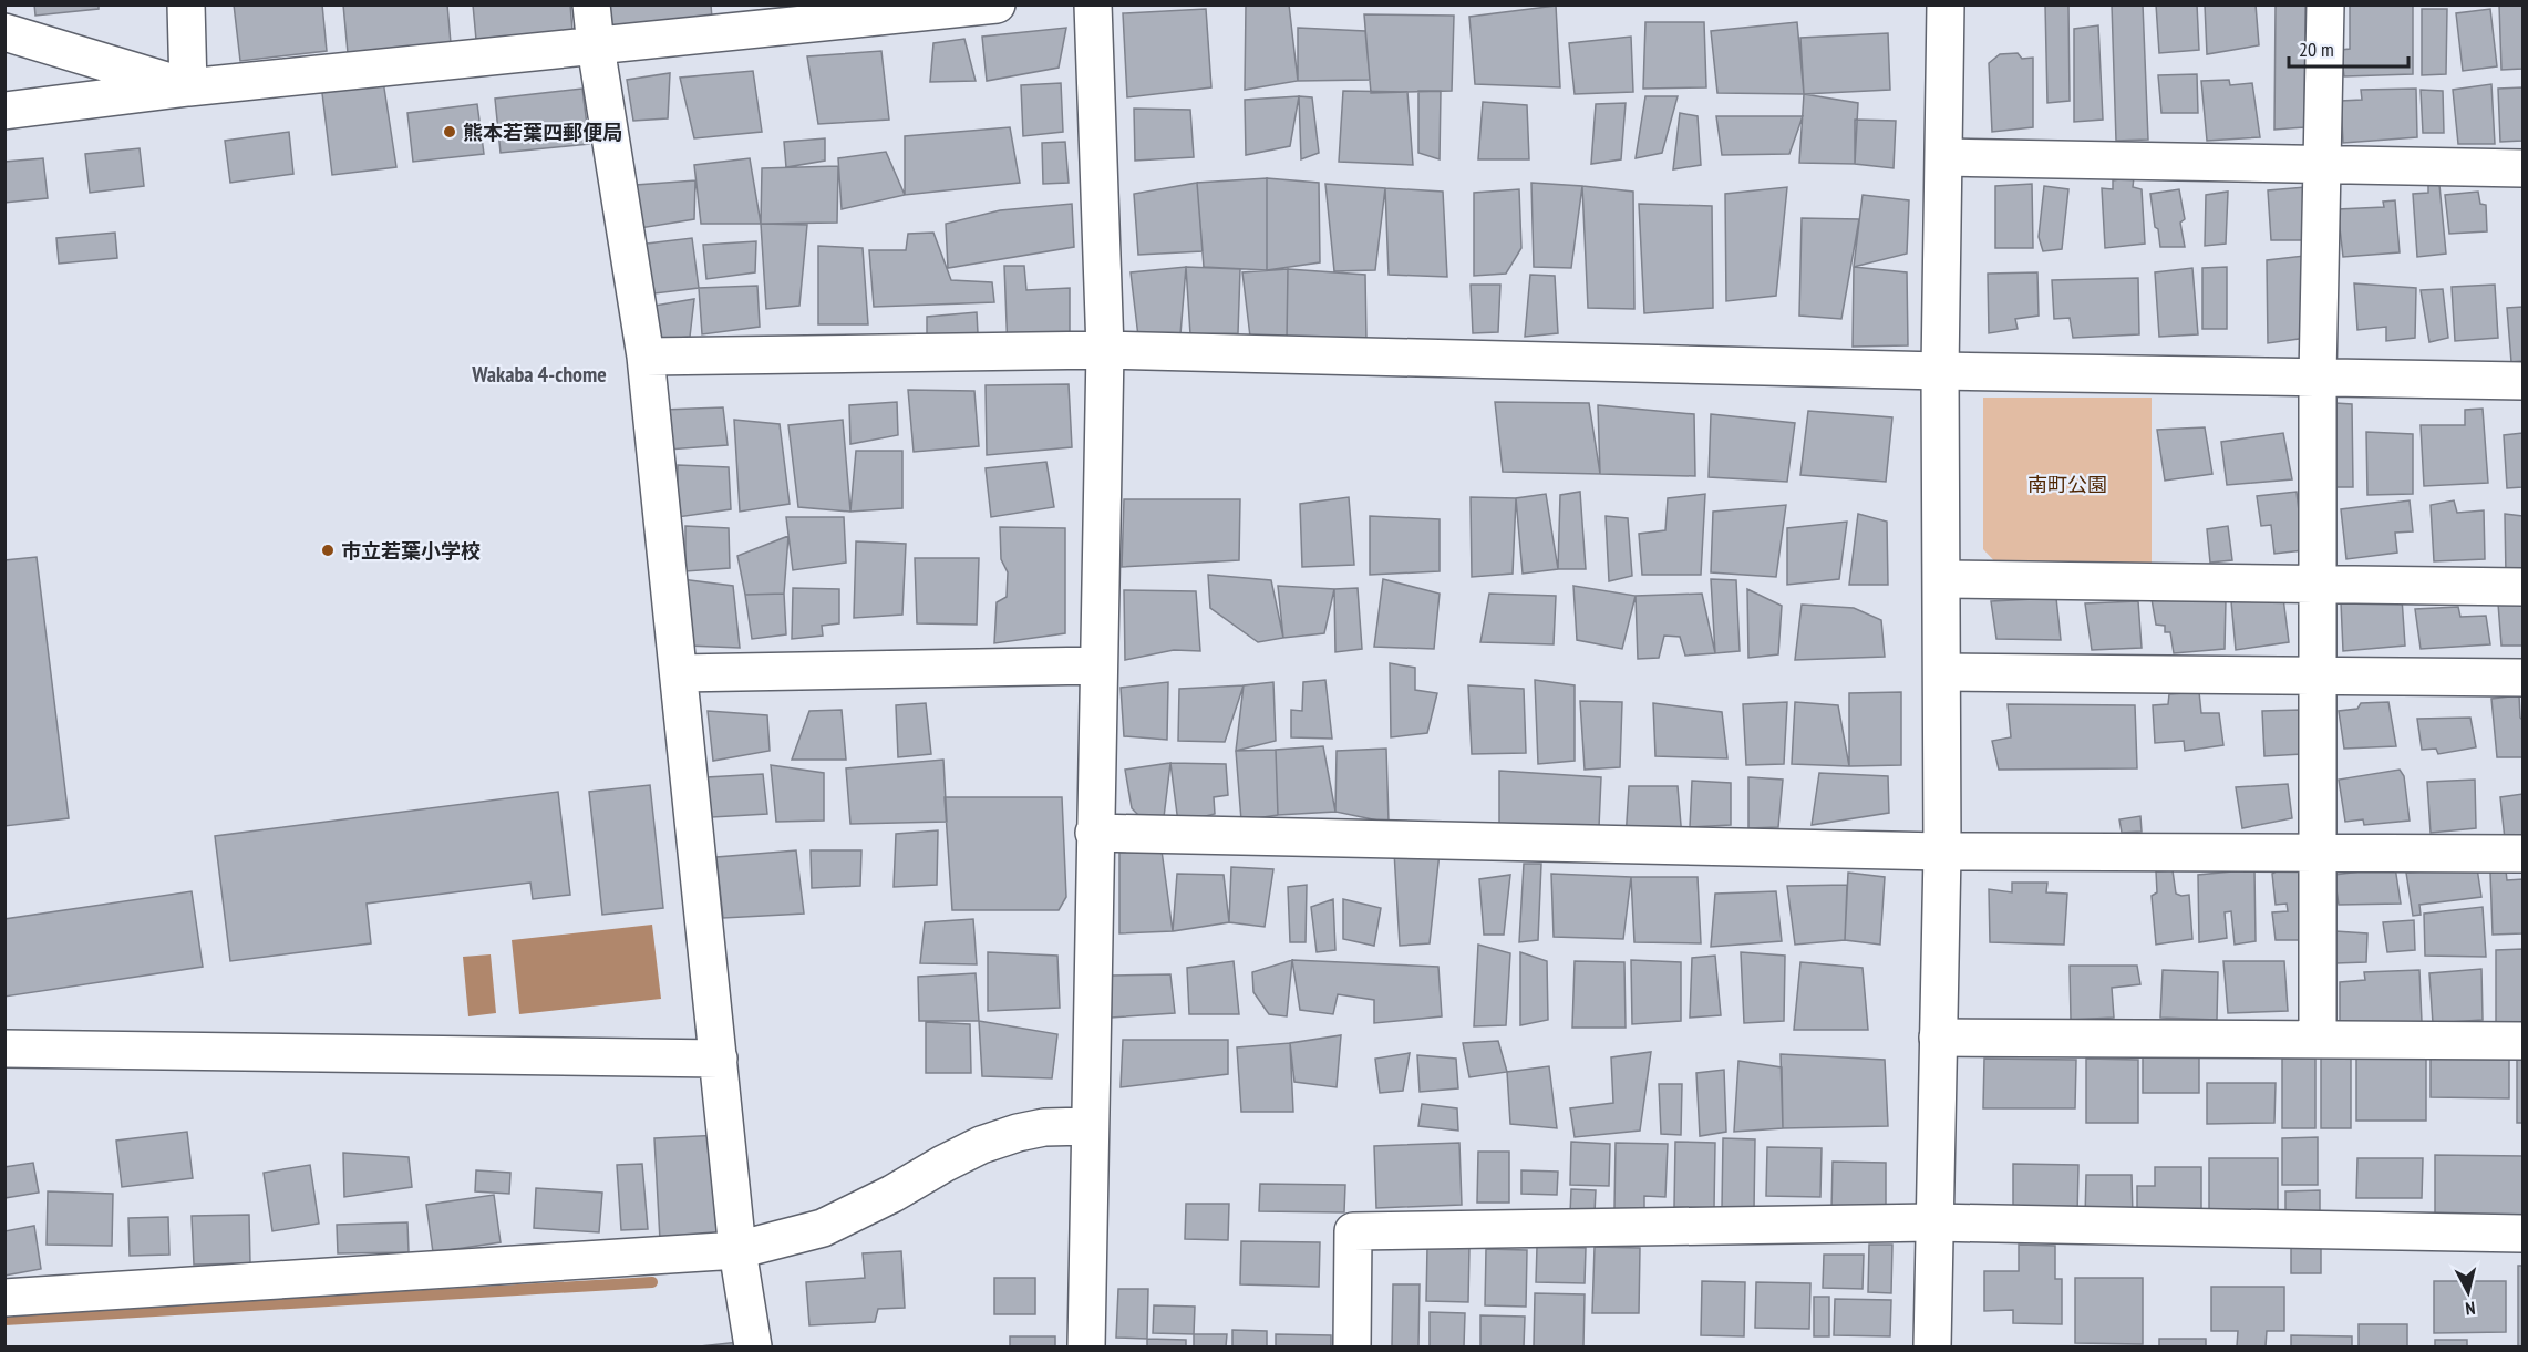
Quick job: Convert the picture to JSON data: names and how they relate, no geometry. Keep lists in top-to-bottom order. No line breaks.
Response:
{"districts":["Wakaba 4-chome"],"parks":["南町公園"],"places":["熊本若葉四郵便局","市立若葉小学校"],"scale_bar":"20 m","north":"bottom"}
